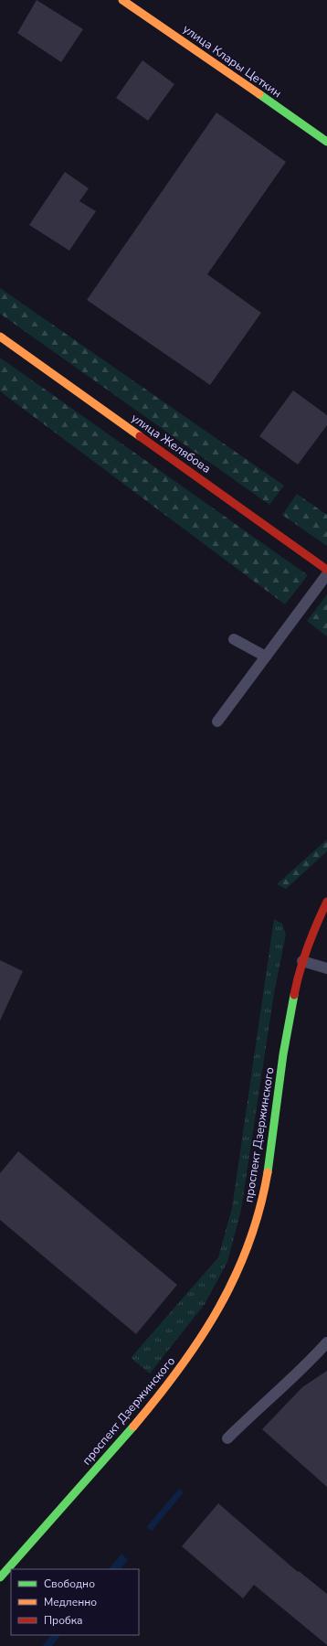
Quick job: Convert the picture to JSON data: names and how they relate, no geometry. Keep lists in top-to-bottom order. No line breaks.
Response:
{"streets":{"main road":["улица Клары Цеткин","улица Желябова","проспект Дзержинского"]},"legend":["Свободно","Медленно","Пробка"]}
